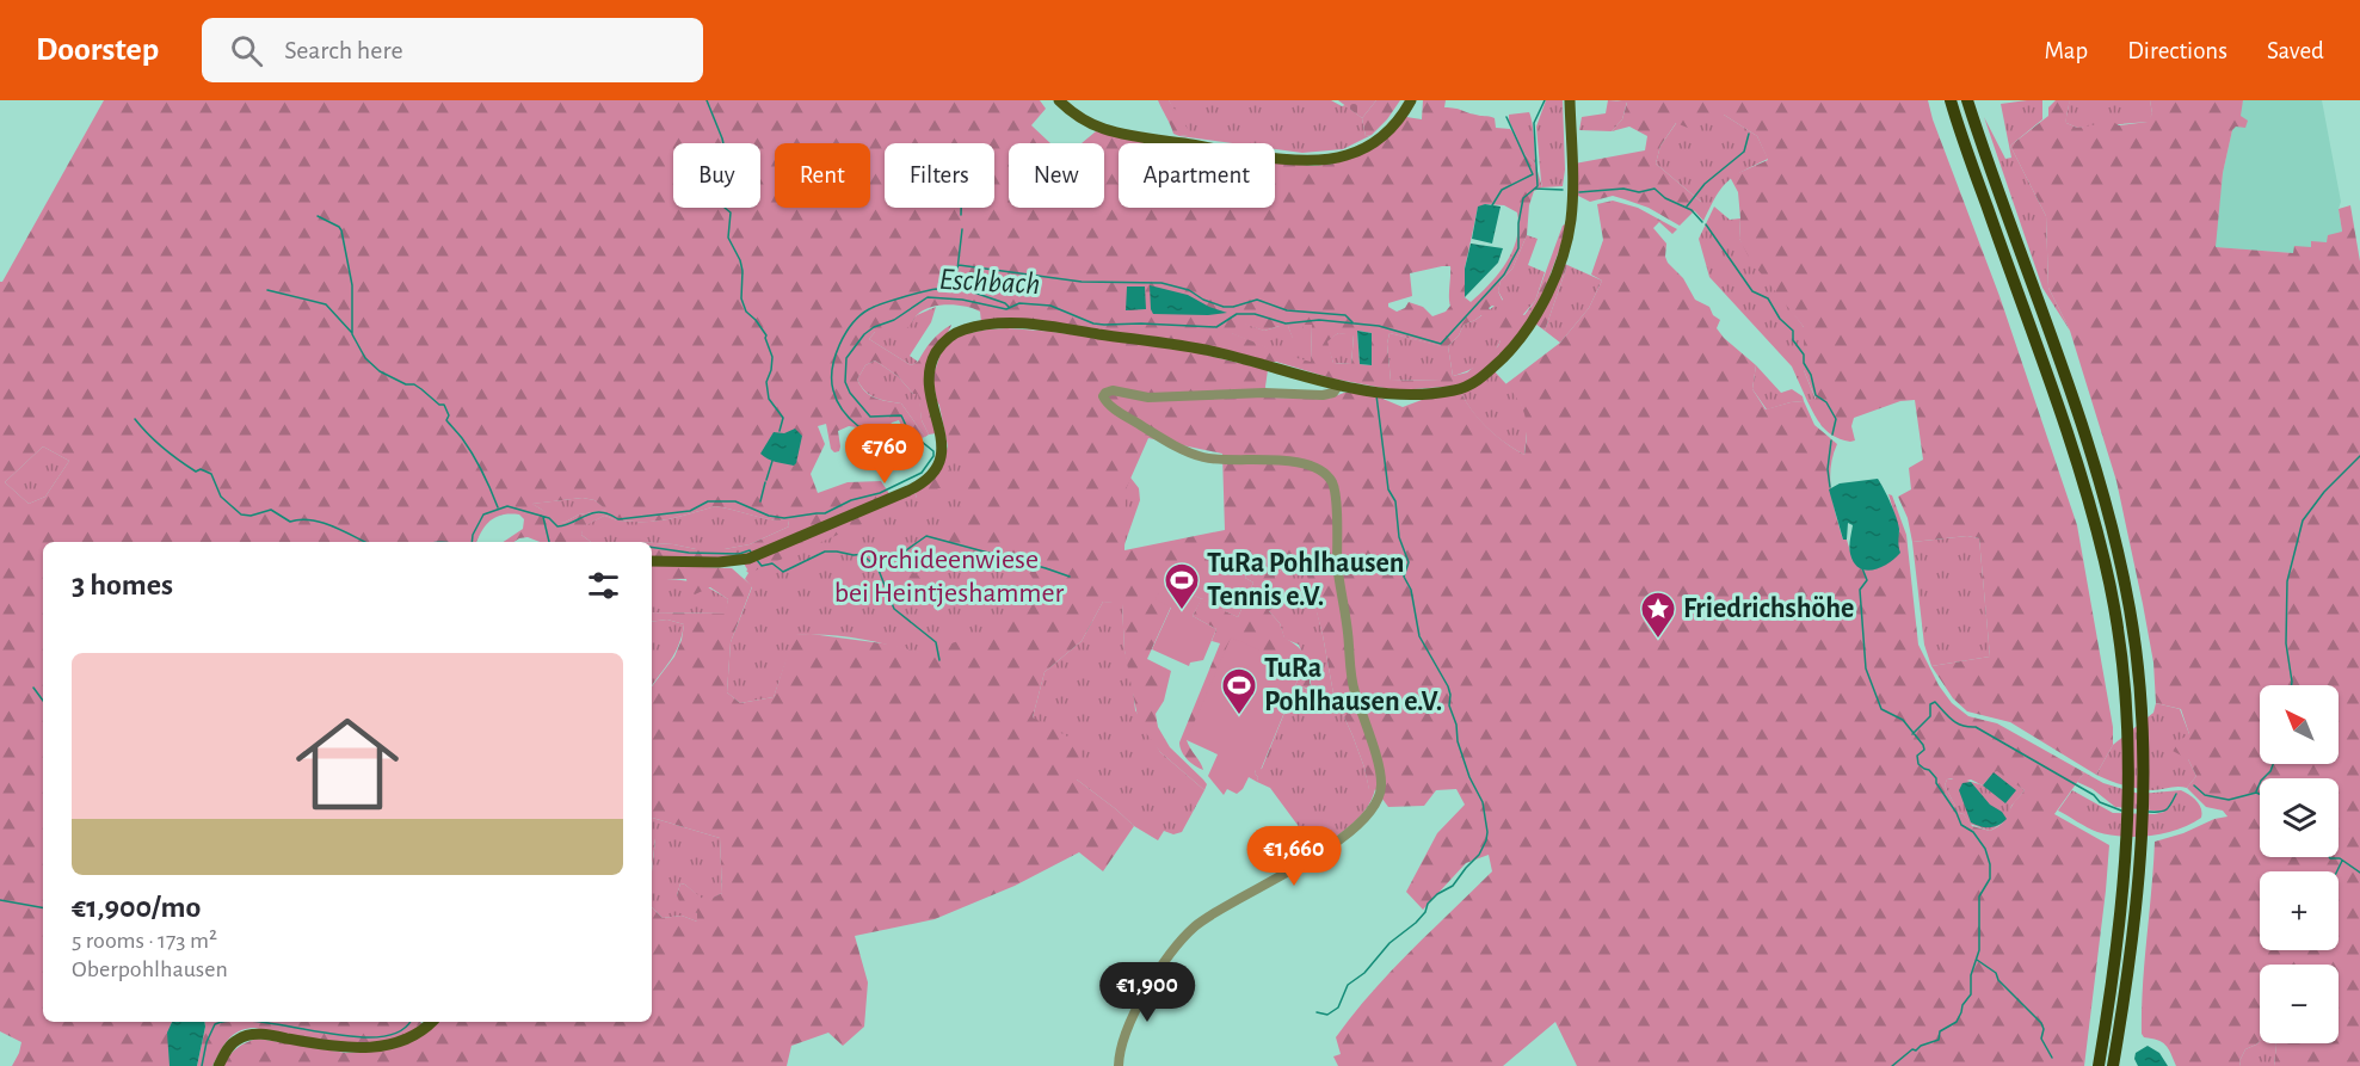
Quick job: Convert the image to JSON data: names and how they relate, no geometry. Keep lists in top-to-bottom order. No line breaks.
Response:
{"water":["Eschbach"],"parks":["Orchideenwiese bei Heintjeshammer"],"places":{"sports":["TuRa Pohlhausen Tennis e.V.","TuRa Pohlhausen e.V."],"place":["Friedrichshöhe"]},"north":"top left","page":{"header":"Doorstep","search":"Search here","nav":["Map","Directions","Saved"],"chip":["Buy","Rent","Filters","New","Apartment"],"price":["€760","€1,660","€1,900"],"heading":"3 homes","list":[{"name":"€1,900/mo","note":"5 rooms · 173 m² · Oberpohlhausen"}],"map_buttons":["+","−"]}}
